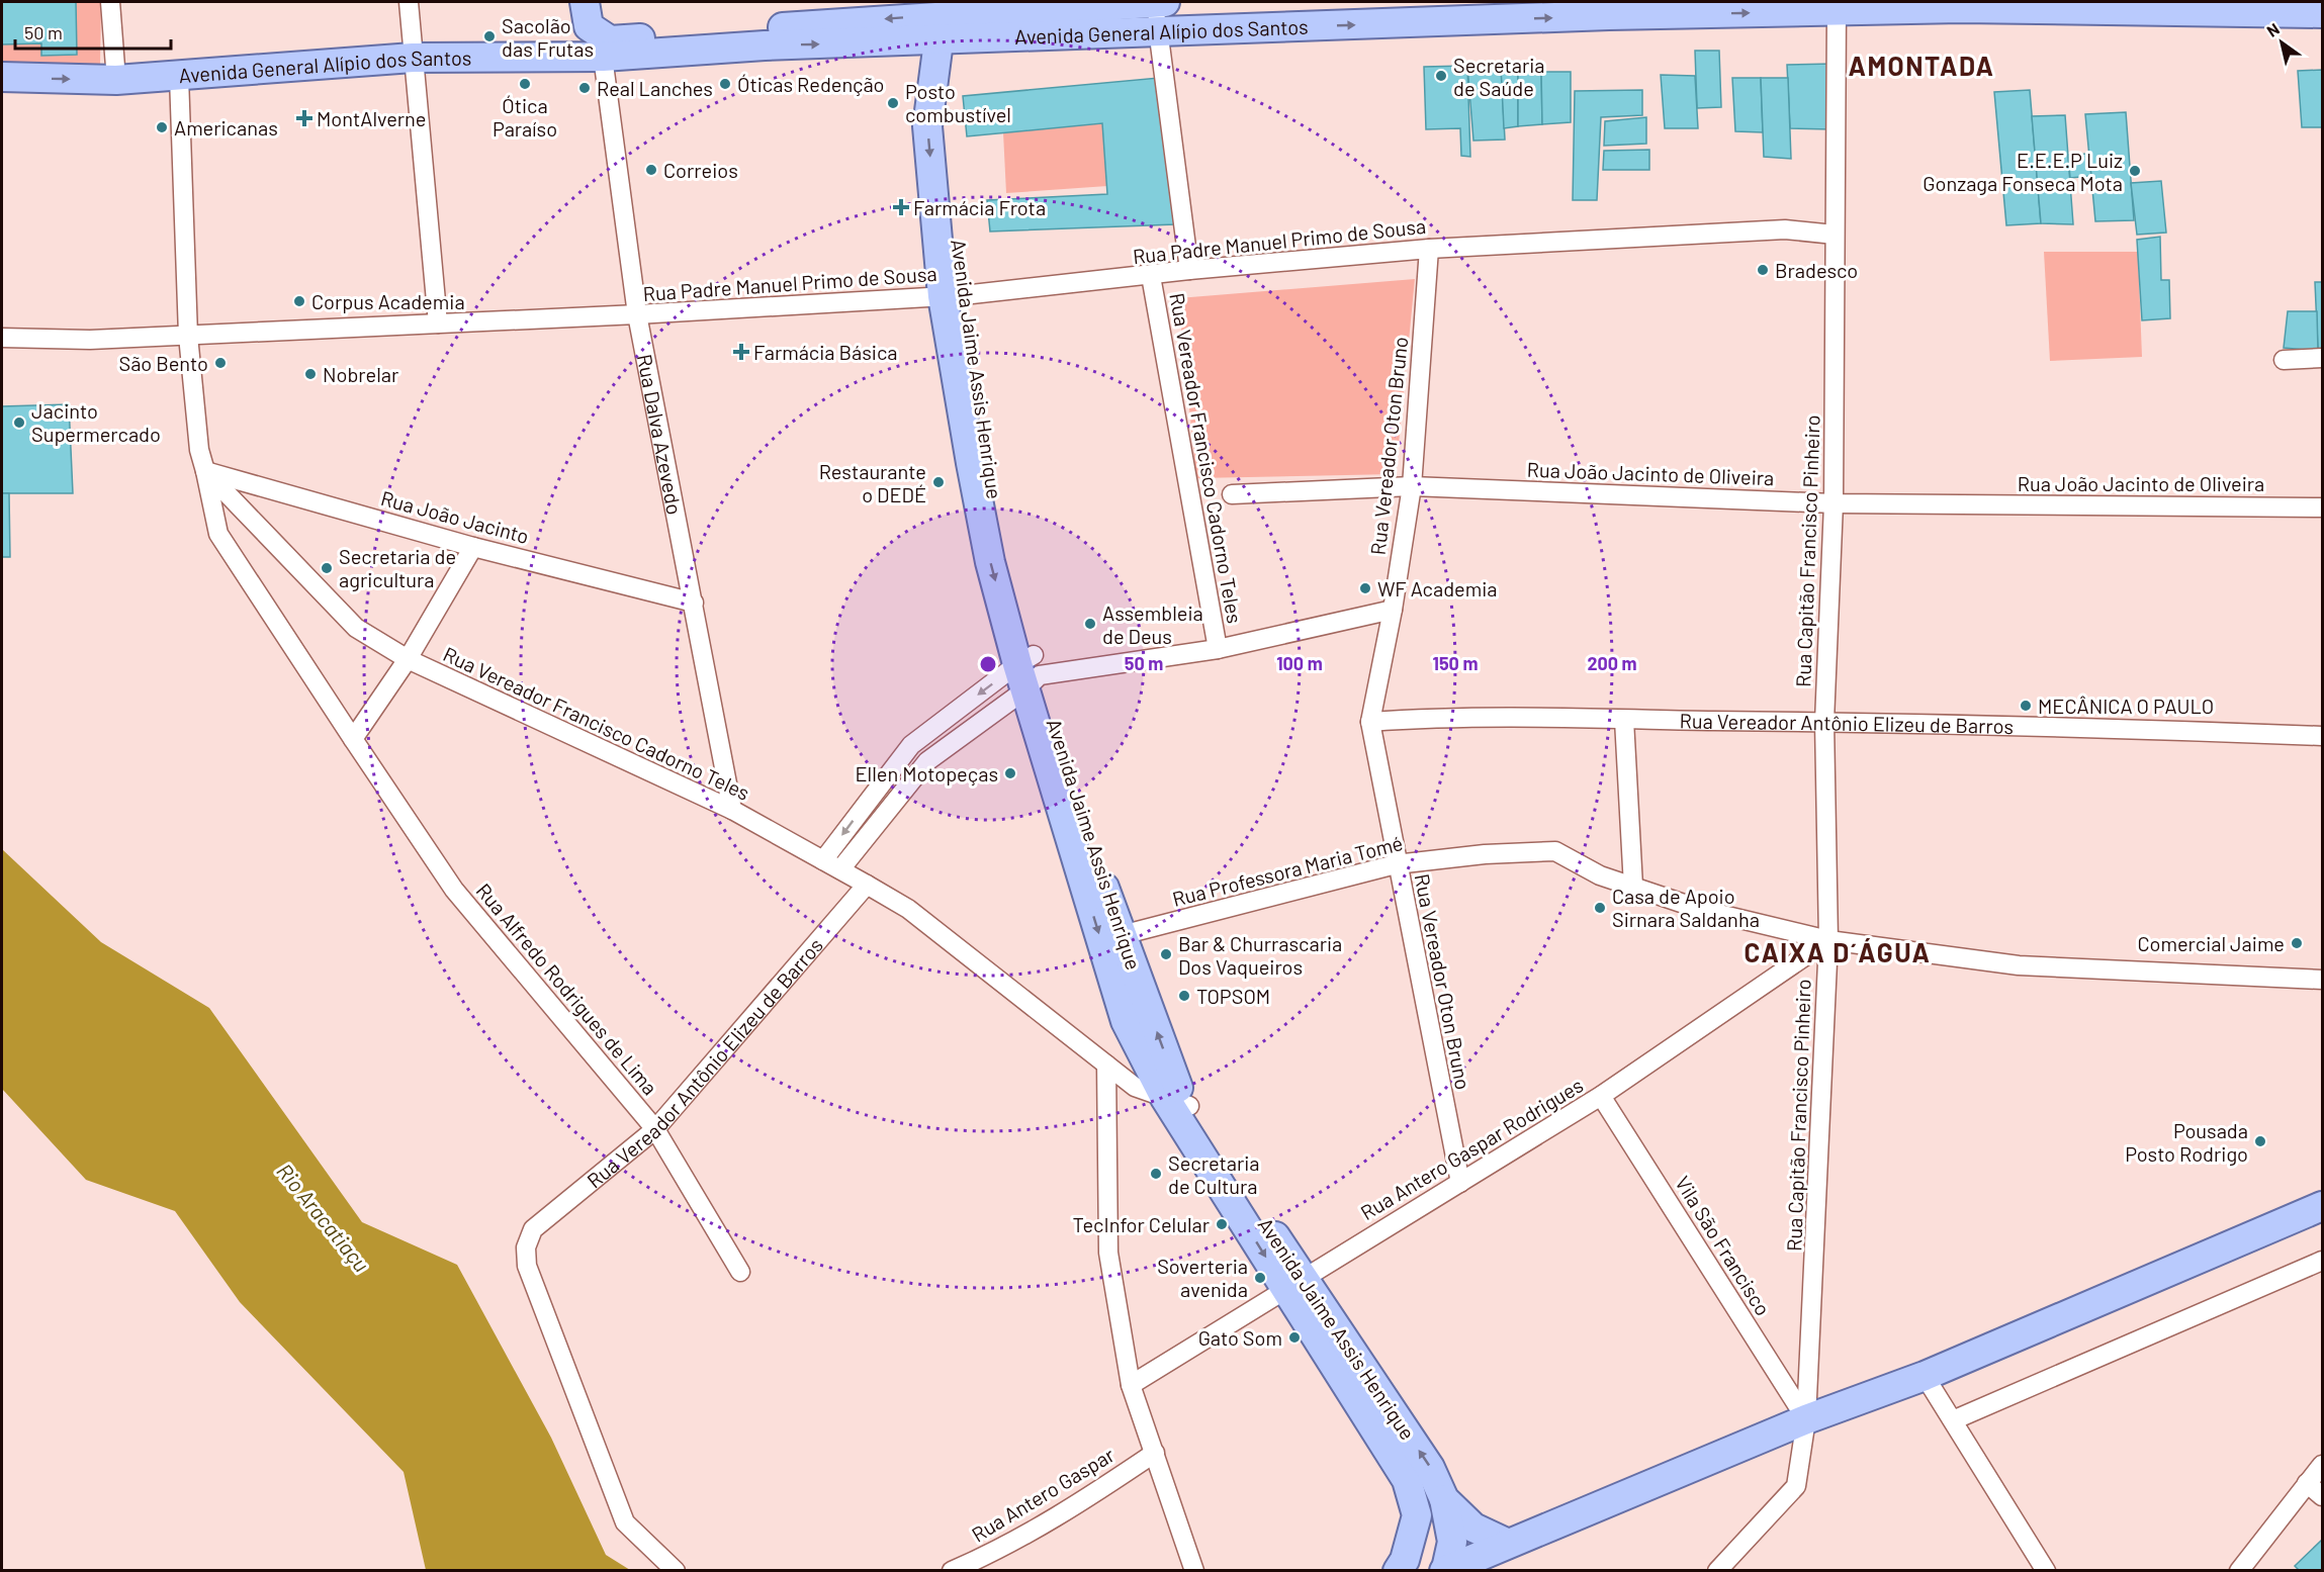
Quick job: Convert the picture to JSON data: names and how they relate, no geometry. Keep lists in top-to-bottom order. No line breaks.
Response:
{"streets":{"main road":["Avenida General Alípio dos Santos","Avenida Jaime Assis Henrique"],"street":["Rua Padre Manuel Primo de Sousa","Rua Dalva Azevedo","Rua Vereador Oton Bruno","Rua Vereador Francisco Cadorno Teles","Rua João Jacinto de Oliveira","Rua João Jacinto","Rua Capitão Francisco Pinheiro","Rua Vereador Antônio Elizeu de Barros","Rua Professora Maria Tomé","Rua Alfredo Rodrigues de Lima","Rua Antero Gaspar Rodrigues","Vila São Francisco","Rua Antero Gaspar"]},"crossings":[["Avenida General Alípio dos Santos","Avenida Jaime Assis Henrique"],["Avenida General Alípio dos Santos","Rua Dalva Azevedo"],["Avenida General Alípio dos Santos","Rua Vereador Francisco Cadorno Teles"],["Avenida General Alípio dos Santos","Rua Capitão Francisco Pinheiro"],["Rua Padre Manuel Primo de Sousa","Avenida Jaime Assis Henrique"],["Rua Padre Manuel Primo de Sousa","Rua Dalva Azevedo"],["Rua Padre Manuel Primo de Sousa","Rua Vereador Oton Bruno"],["Rua Padre Manuel Primo de Sousa","Rua Vereador Francisco Cadorno Teles"],["Rua Padre Manuel Primo de Sousa","Rua Capitão Francisco Pinheiro"],["Avenida Jaime Assis Henrique","Rua Vereador Francisco Cadorno Teles"],["Avenida Jaime Assis Henrique","Rua Professora Maria Tomé"],["Avenida Jaime Assis Henrique","Rua Antero Gaspar Rodrigues"],["Rua Dalva Azevedo","Rua Vereador Francisco Cadorno Teles"],["Rua Dalva Azevedo","Rua João Jacinto"],["Rua Vereador Oton Bruno","Rua João Jacinto de Oliveira"],["Rua Vereador Oton Bruno","Rua Vereador Antônio Elizeu de Barros"],["Rua Vereador Oton Bruno","Rua Professora Maria Tomé"],["Rua Vereador Oton Bruno","Rua Antero Gaspar Rodrigues"],["Rua Vereador Francisco Cadorno Teles","Rua João Jacinto"],["Rua Vereador Francisco Cadorno Teles","Rua Vereador Antônio Elizeu de Barros"],["Rua Vereador Francisco Cadorno Teles","Rua Alfredo Rodrigues de Lima"],["Rua João Jacinto de Oliveira","Rua Capitão Francisco Pinheiro"],["Rua João Jacinto","Rua Alfredo Rodrigues de Lima"],["Rua Capitão Francisco Pinheiro","Rua Vereador Antônio Elizeu de Barros"],["Rua Capitão Francisco Pinheiro","Rua Professora Maria Tomé"],["Rua Capitão Francisco Pinheiro","Rua Antero Gaspar Rodrigues"],["Rua Capitão Francisco Pinheiro","Vila São Francisco"],["Rua Vereador Antônio Elizeu de Barros","Rua Alfredo Rodrigues de Lima"],["Rua Professora Maria Tomé","Rua Antero Gaspar Rodrigues"],["Rua Antero Gaspar Rodrigues","Vila São Francisco"]],"districts":["AMONTADA","CAIXA D´ÁGUA"],"water":["Rio Aracatiaçu"],"places":{"other":["Sacolão das Frutas","Secretaria de Saúde","Ótica Paraíso","Óticas Redenção","Real Lanches","Posto combustível","Americanas","Correios","E.E.E.P Luiz Gonzaga Fonseca Mota","Bradesco","Corpus Academia","São Bento","Nobrelar","Jacinto Supermercado","Restaurante o DEDÉ","Secretaria de agricultura","WF Academia","Assembleia de Deus","MECÂNICA O PAULO","Ellen Motopeças","Casa de Apoio Sirnara Saldanha","Comercial Jaime","Bar & Churrascaria Dos Vaqueiros","TOPSOM","Pousada Posto Rodrigo","Secretaria de Cultura","TecInfor Celular","Soverteria avenida","Gato Som"],"health":["MontAlverne","Farmácia Frota","Farmácia Básica"]},"scale_bar":"50 m","north":"top left","rings":["50 m","100 m","150 m","200 m"]}
